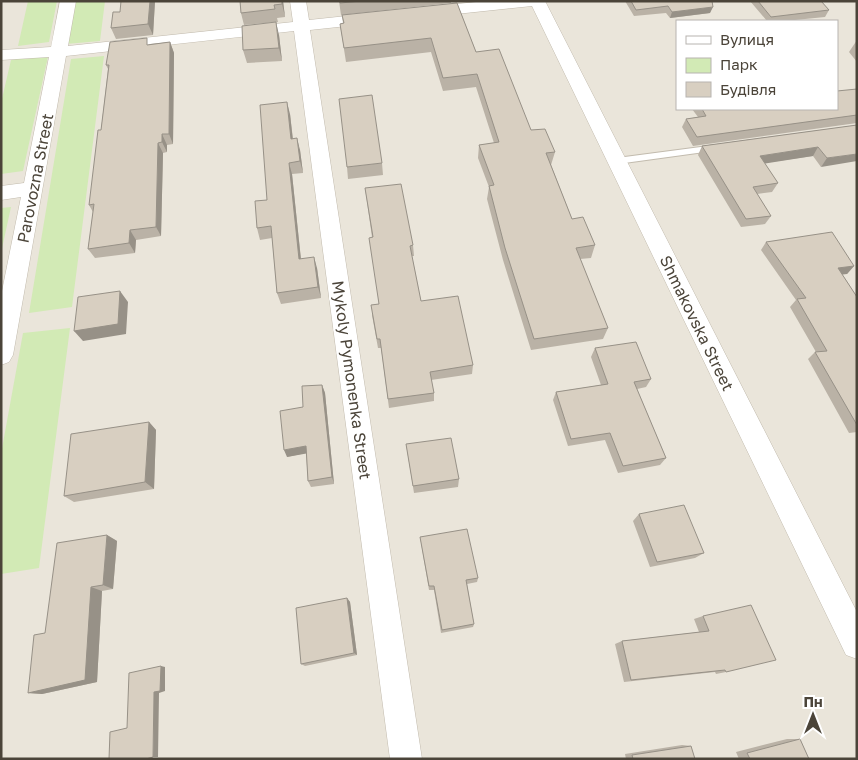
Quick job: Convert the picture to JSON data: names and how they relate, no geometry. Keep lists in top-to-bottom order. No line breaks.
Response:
{"streets":{"street":["Parovozna Street","Shmakovska Street","Mykoly Pymonenka Street"]},"legend":["Вулиця","Парк","Будівля"],"north":"top"}
